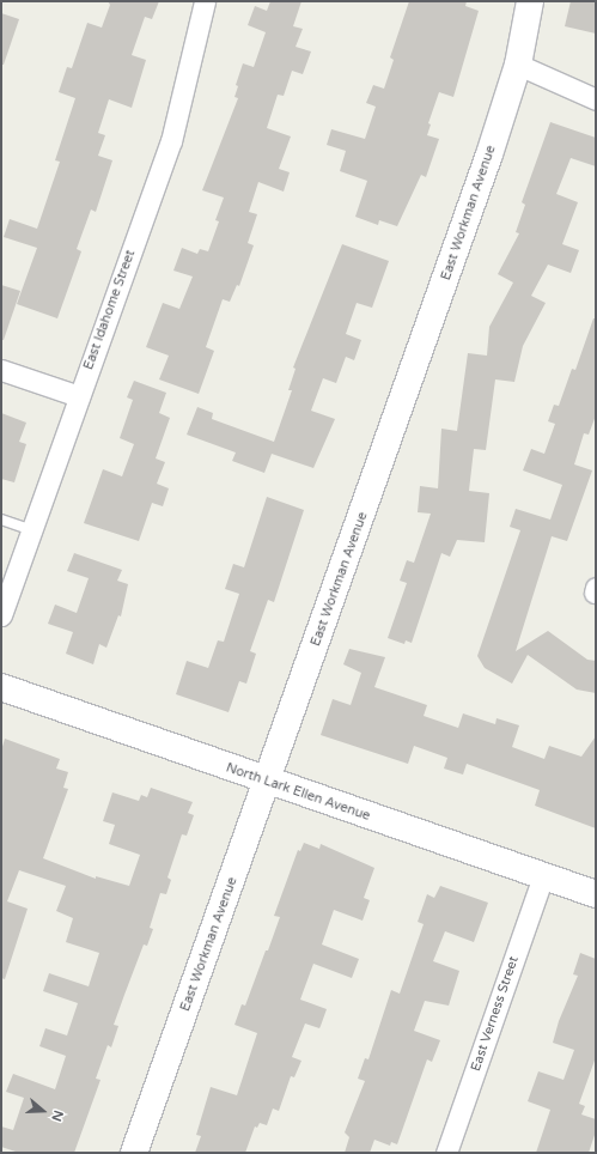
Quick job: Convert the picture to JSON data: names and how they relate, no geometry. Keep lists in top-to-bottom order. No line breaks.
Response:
{"streets":{"street":["East Workman Avenue","East Idahome Street","North Lark Ellen Avenue","East Verness Street"]},"crossings":[["East Workman Avenue","North Lark Ellen Avenue"],["North Lark Ellen Avenue","East Verness Street"]],"north":"right"}
